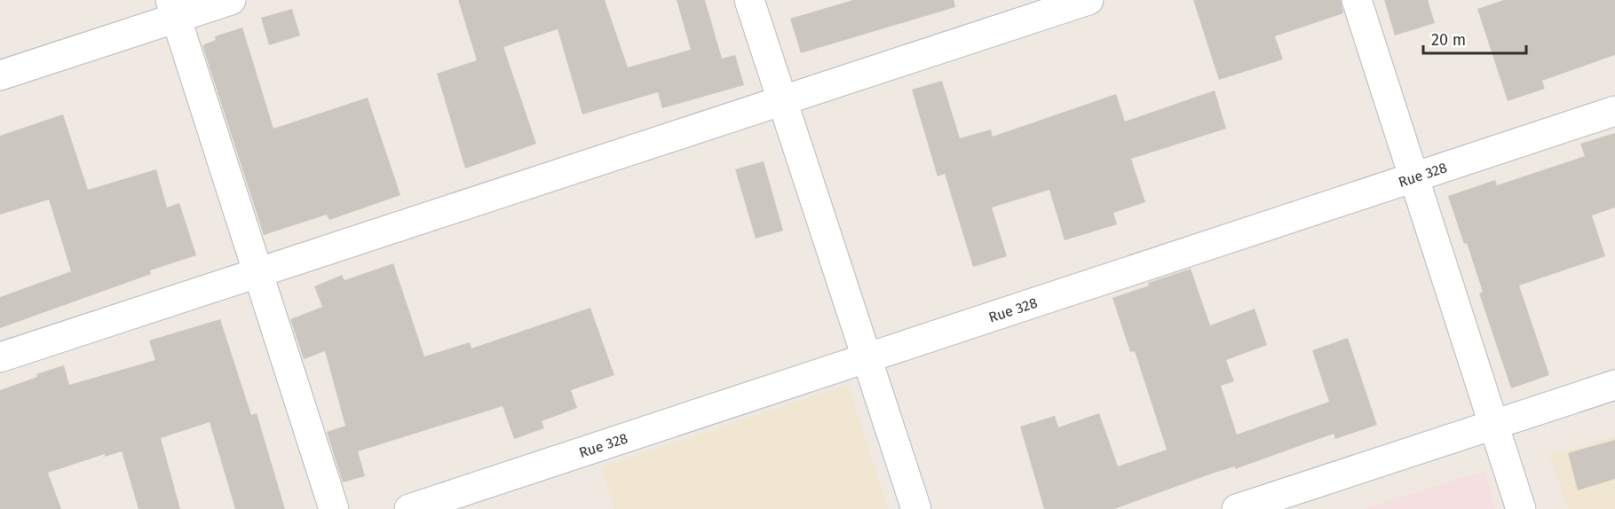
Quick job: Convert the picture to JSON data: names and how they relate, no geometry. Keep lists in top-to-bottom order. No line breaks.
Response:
{"streets":{"street":["Rue 328"]},"scale_bar":"20 m"}
